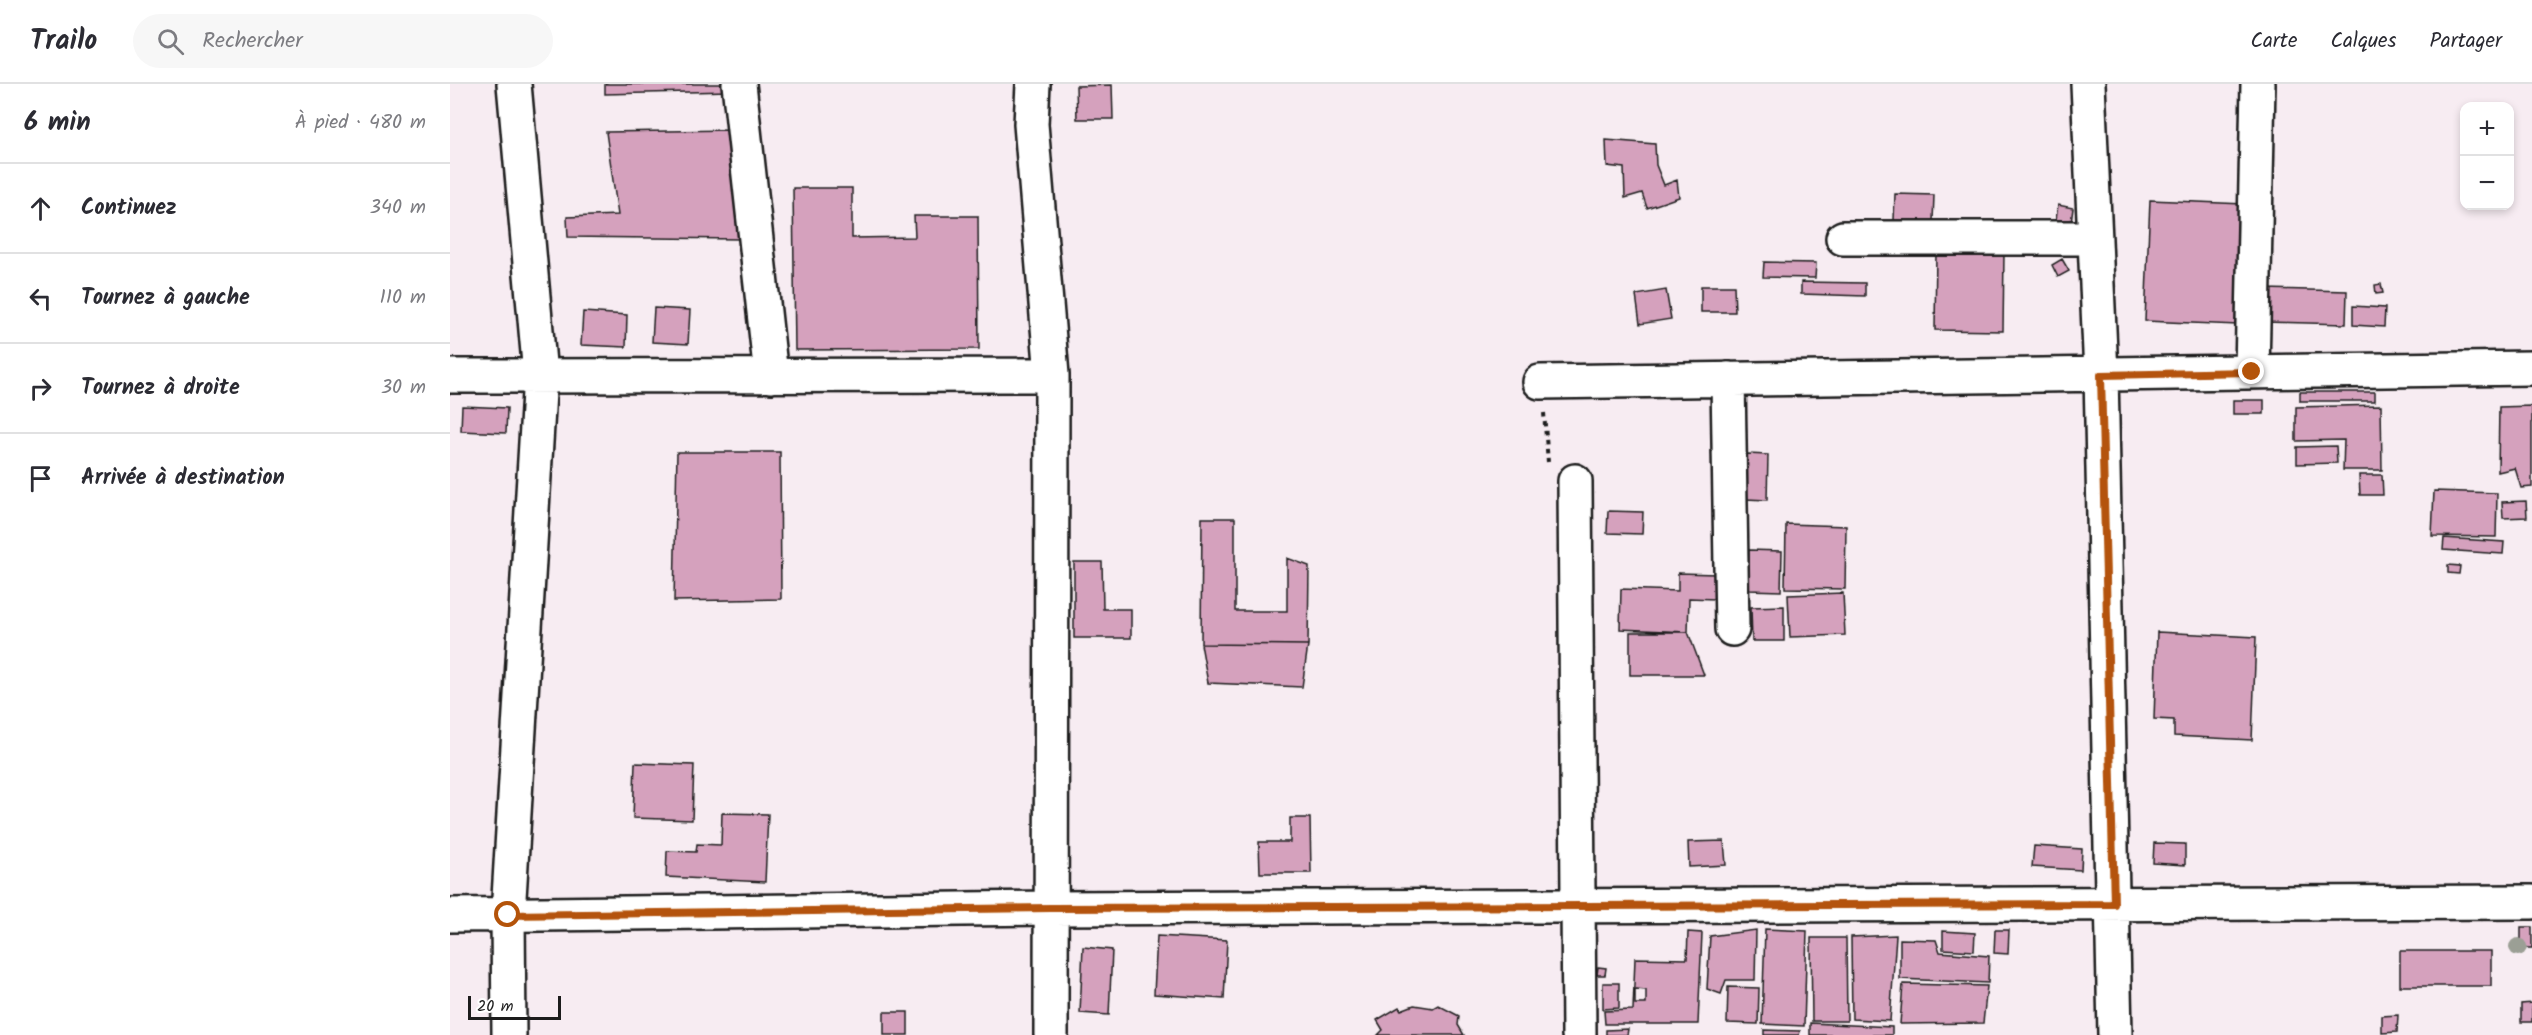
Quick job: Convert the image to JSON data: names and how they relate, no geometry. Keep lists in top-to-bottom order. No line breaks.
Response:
{"scale_bar":"20 m","page":{"header":"Trailo","search":"Rechercher","nav":["Carte","Calques","Partager"],"heading":["6 min","À pied · 480 m"],"map_buttons":["+","−"],"list":[["Continuez","340 m"],["Tournez à gauche","110 m"],["Tournez à droite","30 m"],"Arrivée à destination"],"scale":"20 m"}}
